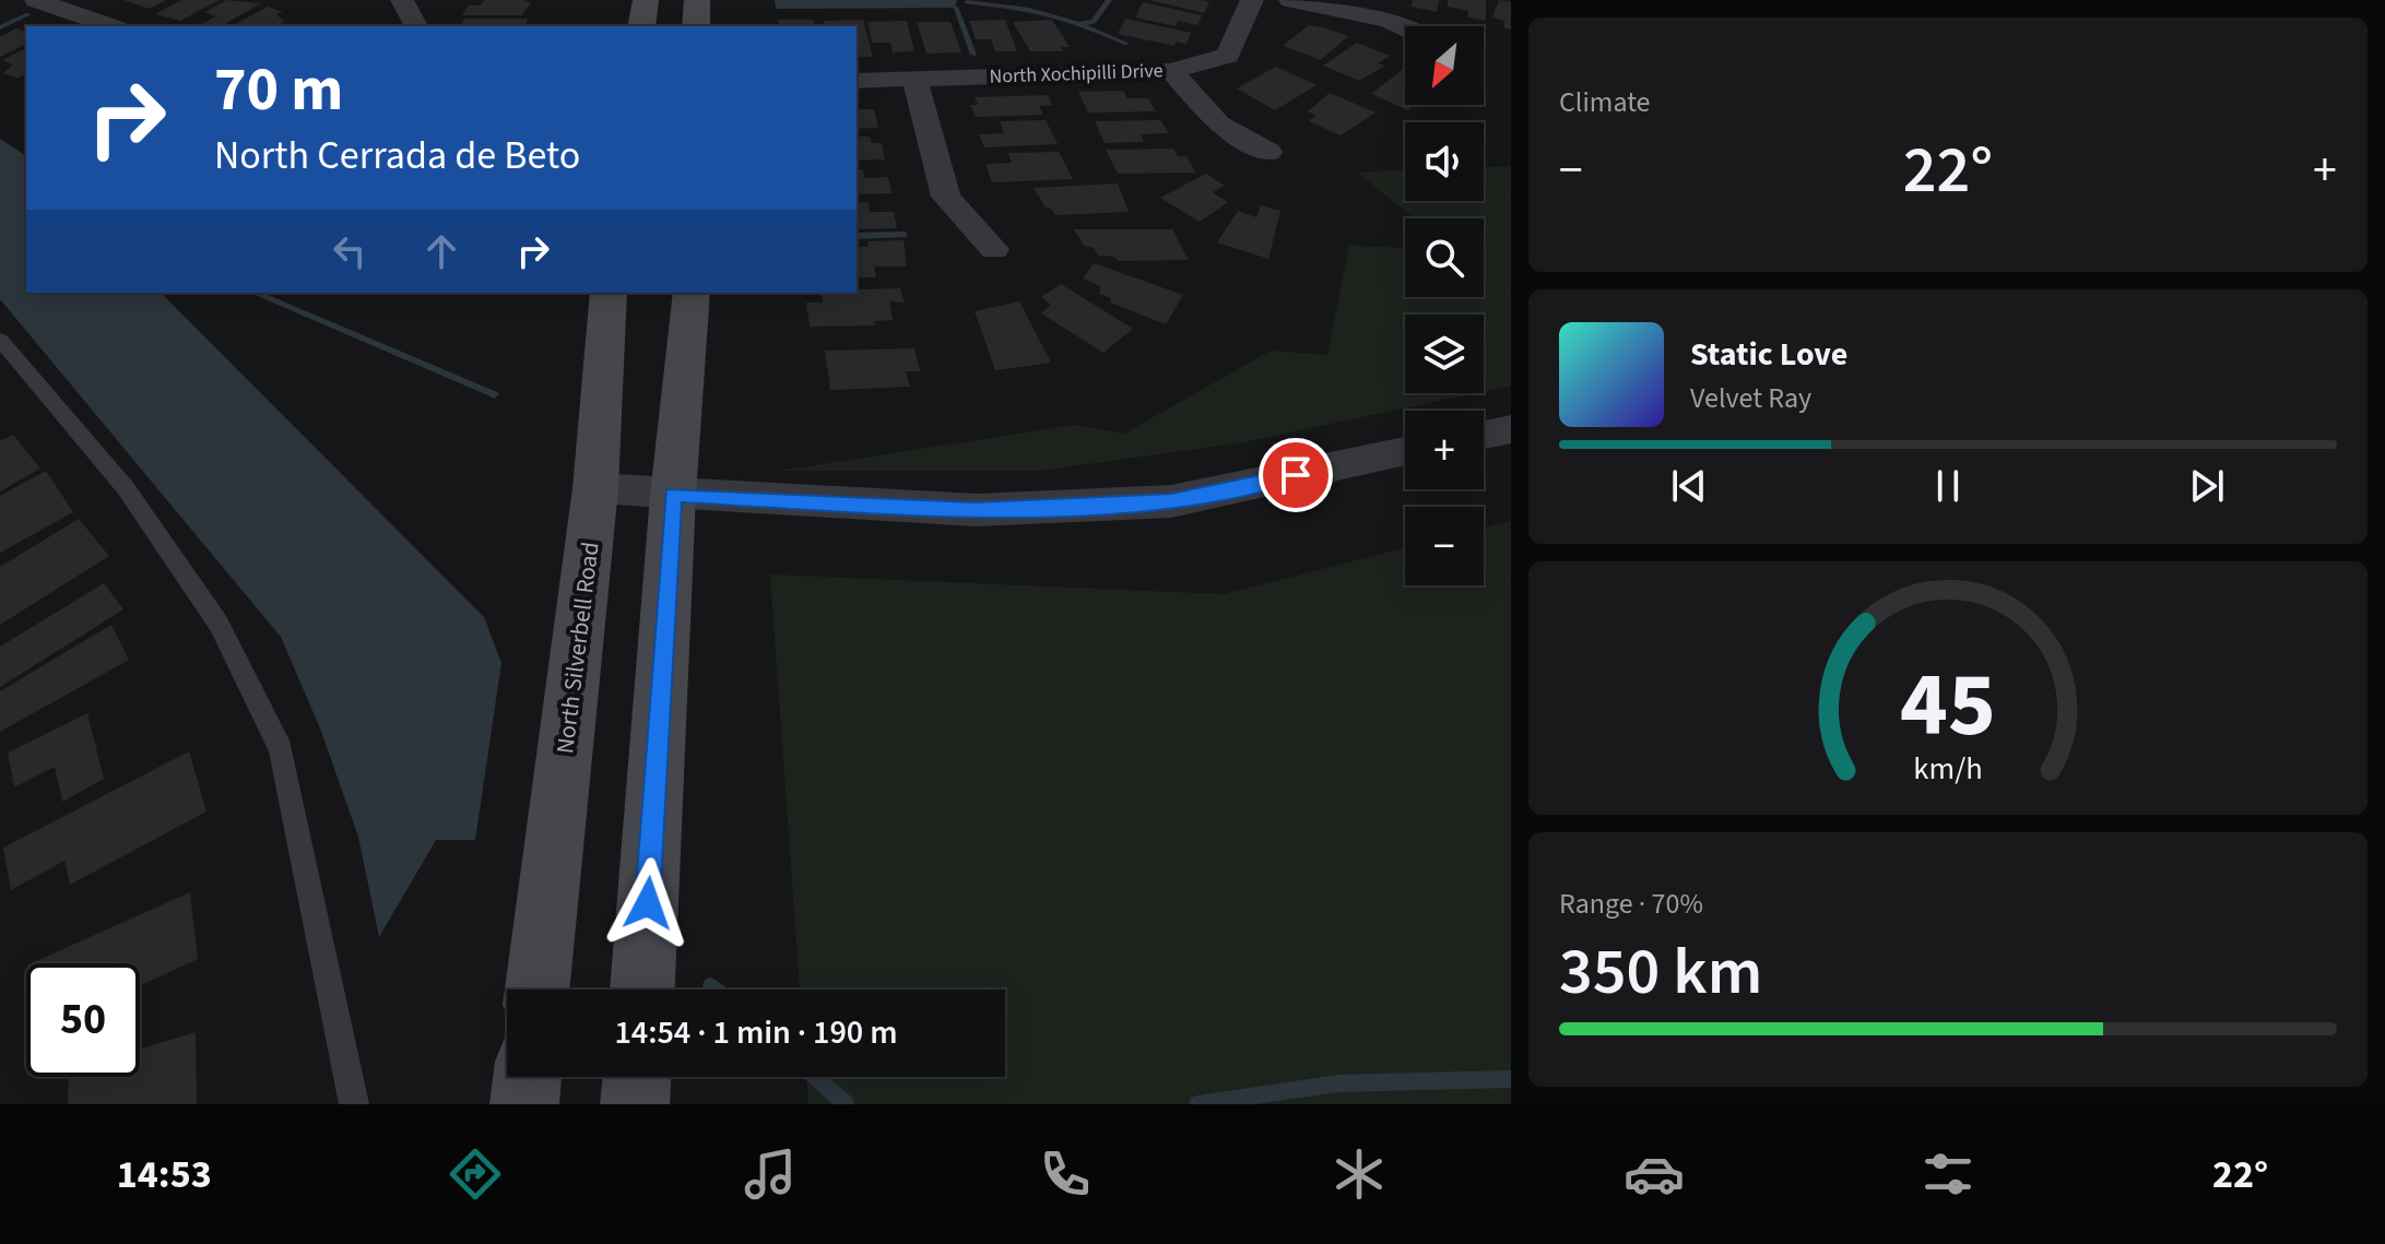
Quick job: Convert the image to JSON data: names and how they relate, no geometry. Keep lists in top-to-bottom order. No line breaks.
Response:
{"streets":{"main road":["North Silverbell Road"],"street":["North Xochipilli Drive"]},"north":"bottom left","page":{"tile":["Climate",["Range · 70%","350 km"]],"map_buttons":["+","−"],"turn":["70 m","North Cerrada de Beto"],"heat":["−","22°","+"],"song":["Static Love","Velvet Ray"],"limit":"50","trip":"14:54 · 1 min · 190 m","tabs":["14:53","22°"],"gauge":["45","km/h"]}}
